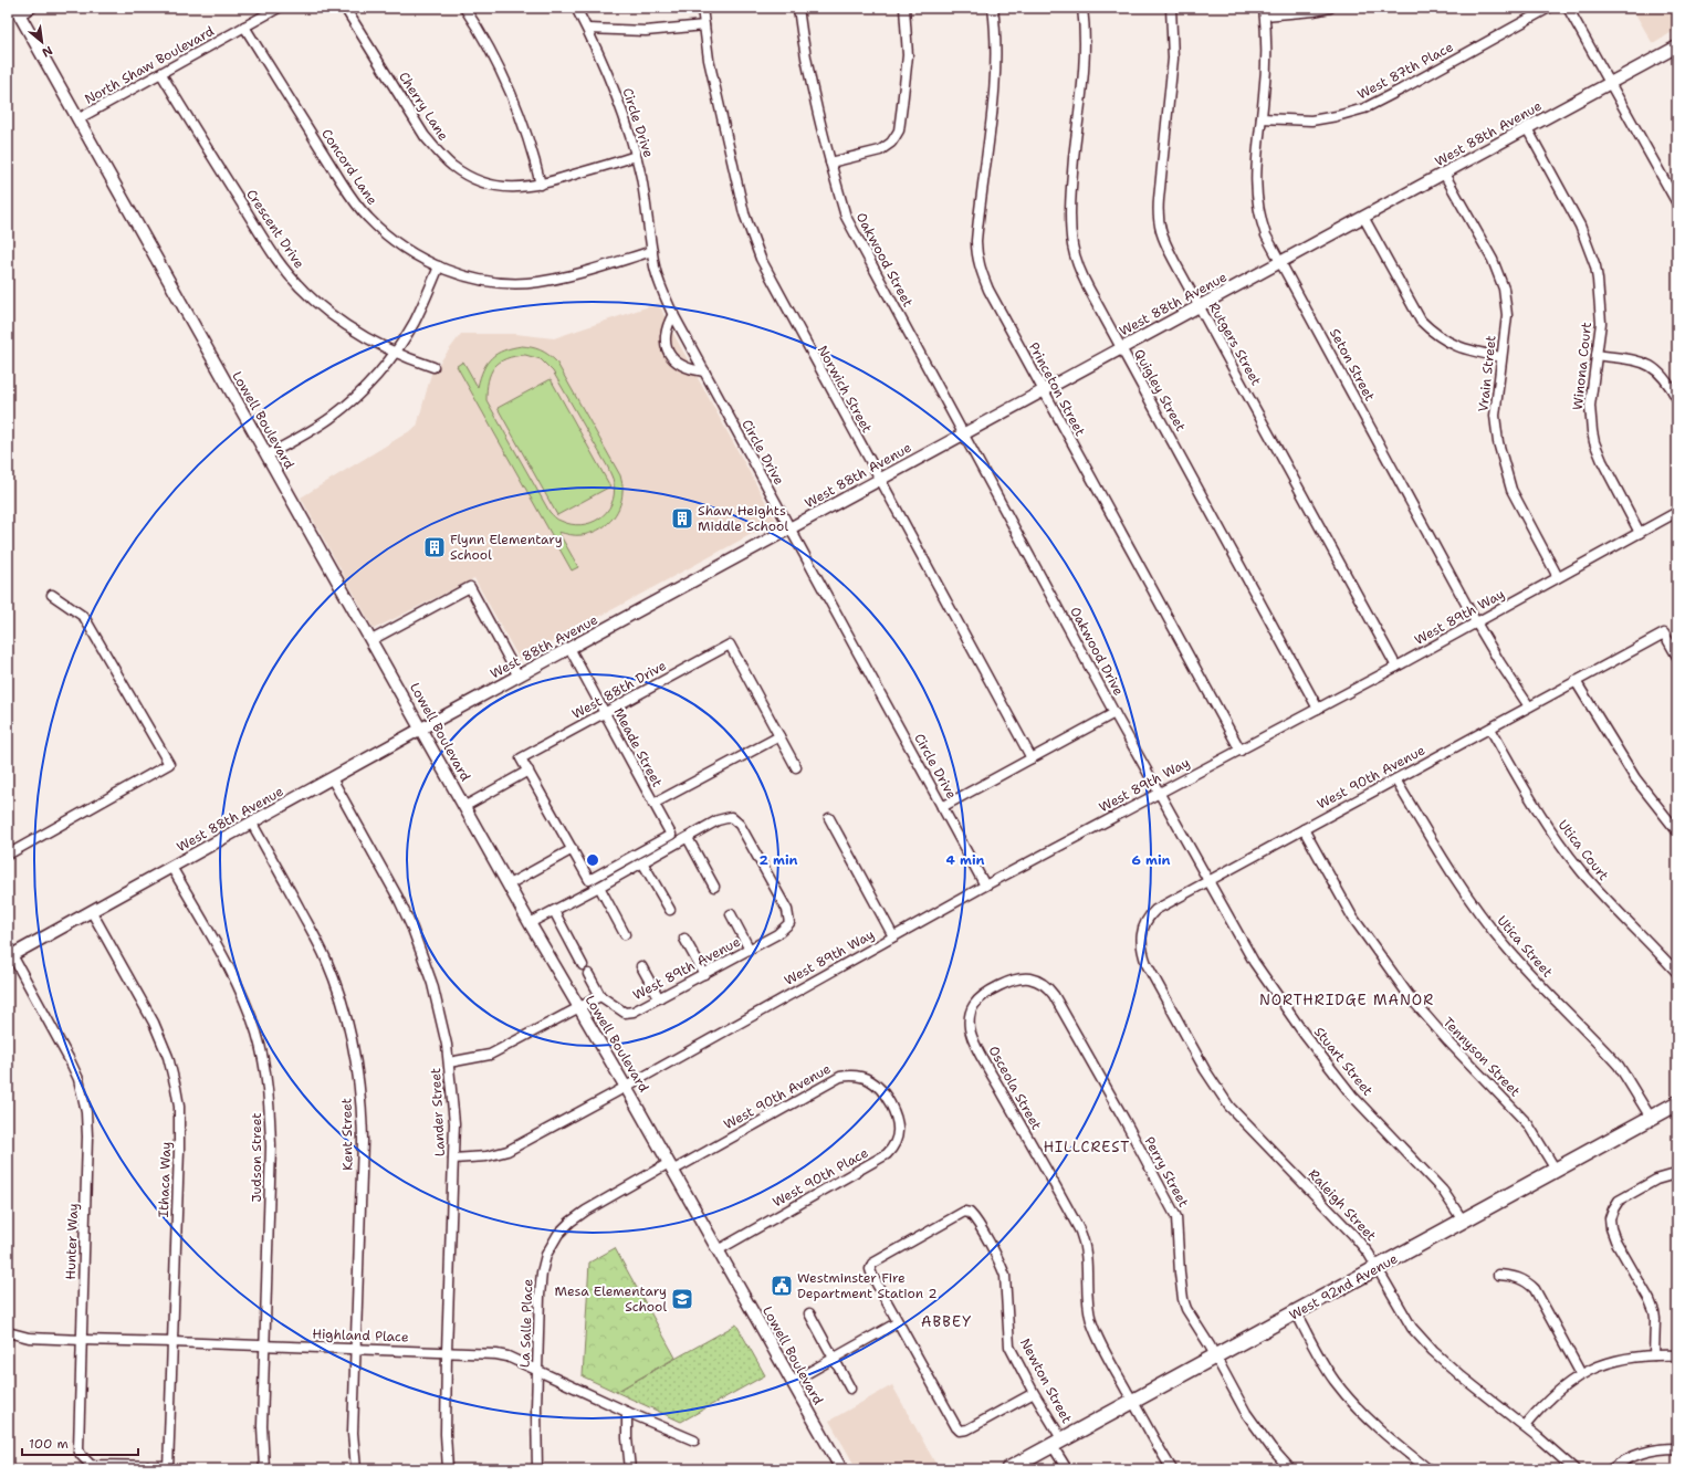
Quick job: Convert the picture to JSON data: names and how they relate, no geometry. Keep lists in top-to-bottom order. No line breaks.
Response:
{"streets":{"main road":["West 92nd Avenue"],"street":["North Shaw Boulevard","West 87th Place","Cherry Lane","Circle Drive","West 88th Avenue","Concord Lane","Crescent Drive","Oakwood Street","Rutgers Street","Seton Street","Winona Court","Vrain Street","Norwich Street","Princeton Street","Quigley Street","Lowell Boulevard","West 89th Way","Oakwood Drive","West 88th Drive","Meade Street","West 90th Avenue","Utica Court","Utica Street","West 89th Avenue","Tennyson Street","Stuart Street","Osceola Street","Lander Street","Kent Street","Judson Street","Perry Street","West 90th Place","Ithaca Way","Raleigh Street","Hunter Way","La Salle Place","Highland Place","Newton Street"]},"crossings":[["North Shaw Boulevard","Concord Lane"],["North Shaw Boulevard","Crescent Drive"],["North Shaw Boulevard","Lowell Boulevard"],["West 87th Place","Seton Street"],["Cherry Lane","Circle Drive"],["Circle Drive","West 88th Avenue"],["Circle Drive","Concord Lane"],["Circle Drive","West 89th Way"],["West 88th Avenue","Oakwood Street"],["West 88th Avenue","Rutgers Street"],["West 88th Avenue","Seton Street"],["West 88th Avenue","Winona Court"],["West 88th Avenue","Vrain Street"],["West 88th Avenue","Norwich Street"],["West 88th Avenue","Princeton Street"],["West 88th Avenue","Quigley Street"],["West 88th Avenue","Lowell Boulevard"],["West 88th Avenue","Oakwood Drive"],["West 88th Avenue","Meade Street"],["West 88th Avenue","Lander Street"],["West 88th Avenue","Kent Street"],["West 88th Avenue","Judson Street"],["West 88th Avenue","Ithaca Way"],["West 88th Avenue","Hunter Way"],["Oakwood Street","Oakwood Drive"],["Rutgers Street","West 89th Way"],["Seton Street","West 89th Way"],["Seton Street","West 90th Avenue"],["Winona Court","West 89th Way"],["Vrain Street","West 89th Way"],["Princeton Street","West 89th Way"],["Quigley Street","West 89th Way"],["Lowell Boulevard","West 89th Way"],["Lowell Boulevard","West 90th Avenue"],["Lowell Boulevard","West 90th Place"],["Lowell Boulevard","La Salle Place"],["West 89th Way","Oakwood Drive"],["West 89th Way","Lander Street"],["Oakwood Drive","West 90th Avenue"],["Oakwood Drive","Stuart Street"],["West 88th Drive","Meade Street"],["West 90th Avenue","Utica Court"],["West 90th Avenue","Utica Street"],["West 90th Avenue","Tennyson Street"],["West 90th Avenue","Stuart Street"],["West 90th Avenue","West 90th Place"],["West 90th Avenue","Raleigh Street"],["West 90th Avenue","La Salle Place"],["Utica Street","West 92nd Avenue"],["Tennyson Street","West 92nd Avenue"],["Stuart Street","West 92nd Avenue"],["Osceola Street","Perry Street"],["Osceola Street","West 92nd Avenue"],["Lander Street","Highland Place"],["Kent Street","Highland Place"],["Judson Street","Highland Place"],["Perry Street","West 92nd Avenue"],["Ithaca Way","Hunter Way"],["Ithaca Way","Highland Place"],["Raleigh Street","West 92nd Avenue"],["Hunter Way","Highland Place"],["West 92nd Avenue","Newton Street"],["La Salle Place","Highland Place"]],"districts":["NORTHRIDGE MANOR","HILLCREST","ABBEY"],"places":{"building":["Shaw Heights Middle School","Flynn Elementary School"],"public building":["Westminster Fire Department Station 2"],"school or university":["Mesa Elementary School"]},"scale_bar":"100 m","north":"bottom right","rings":["2 min","4 min","6 min"]}
